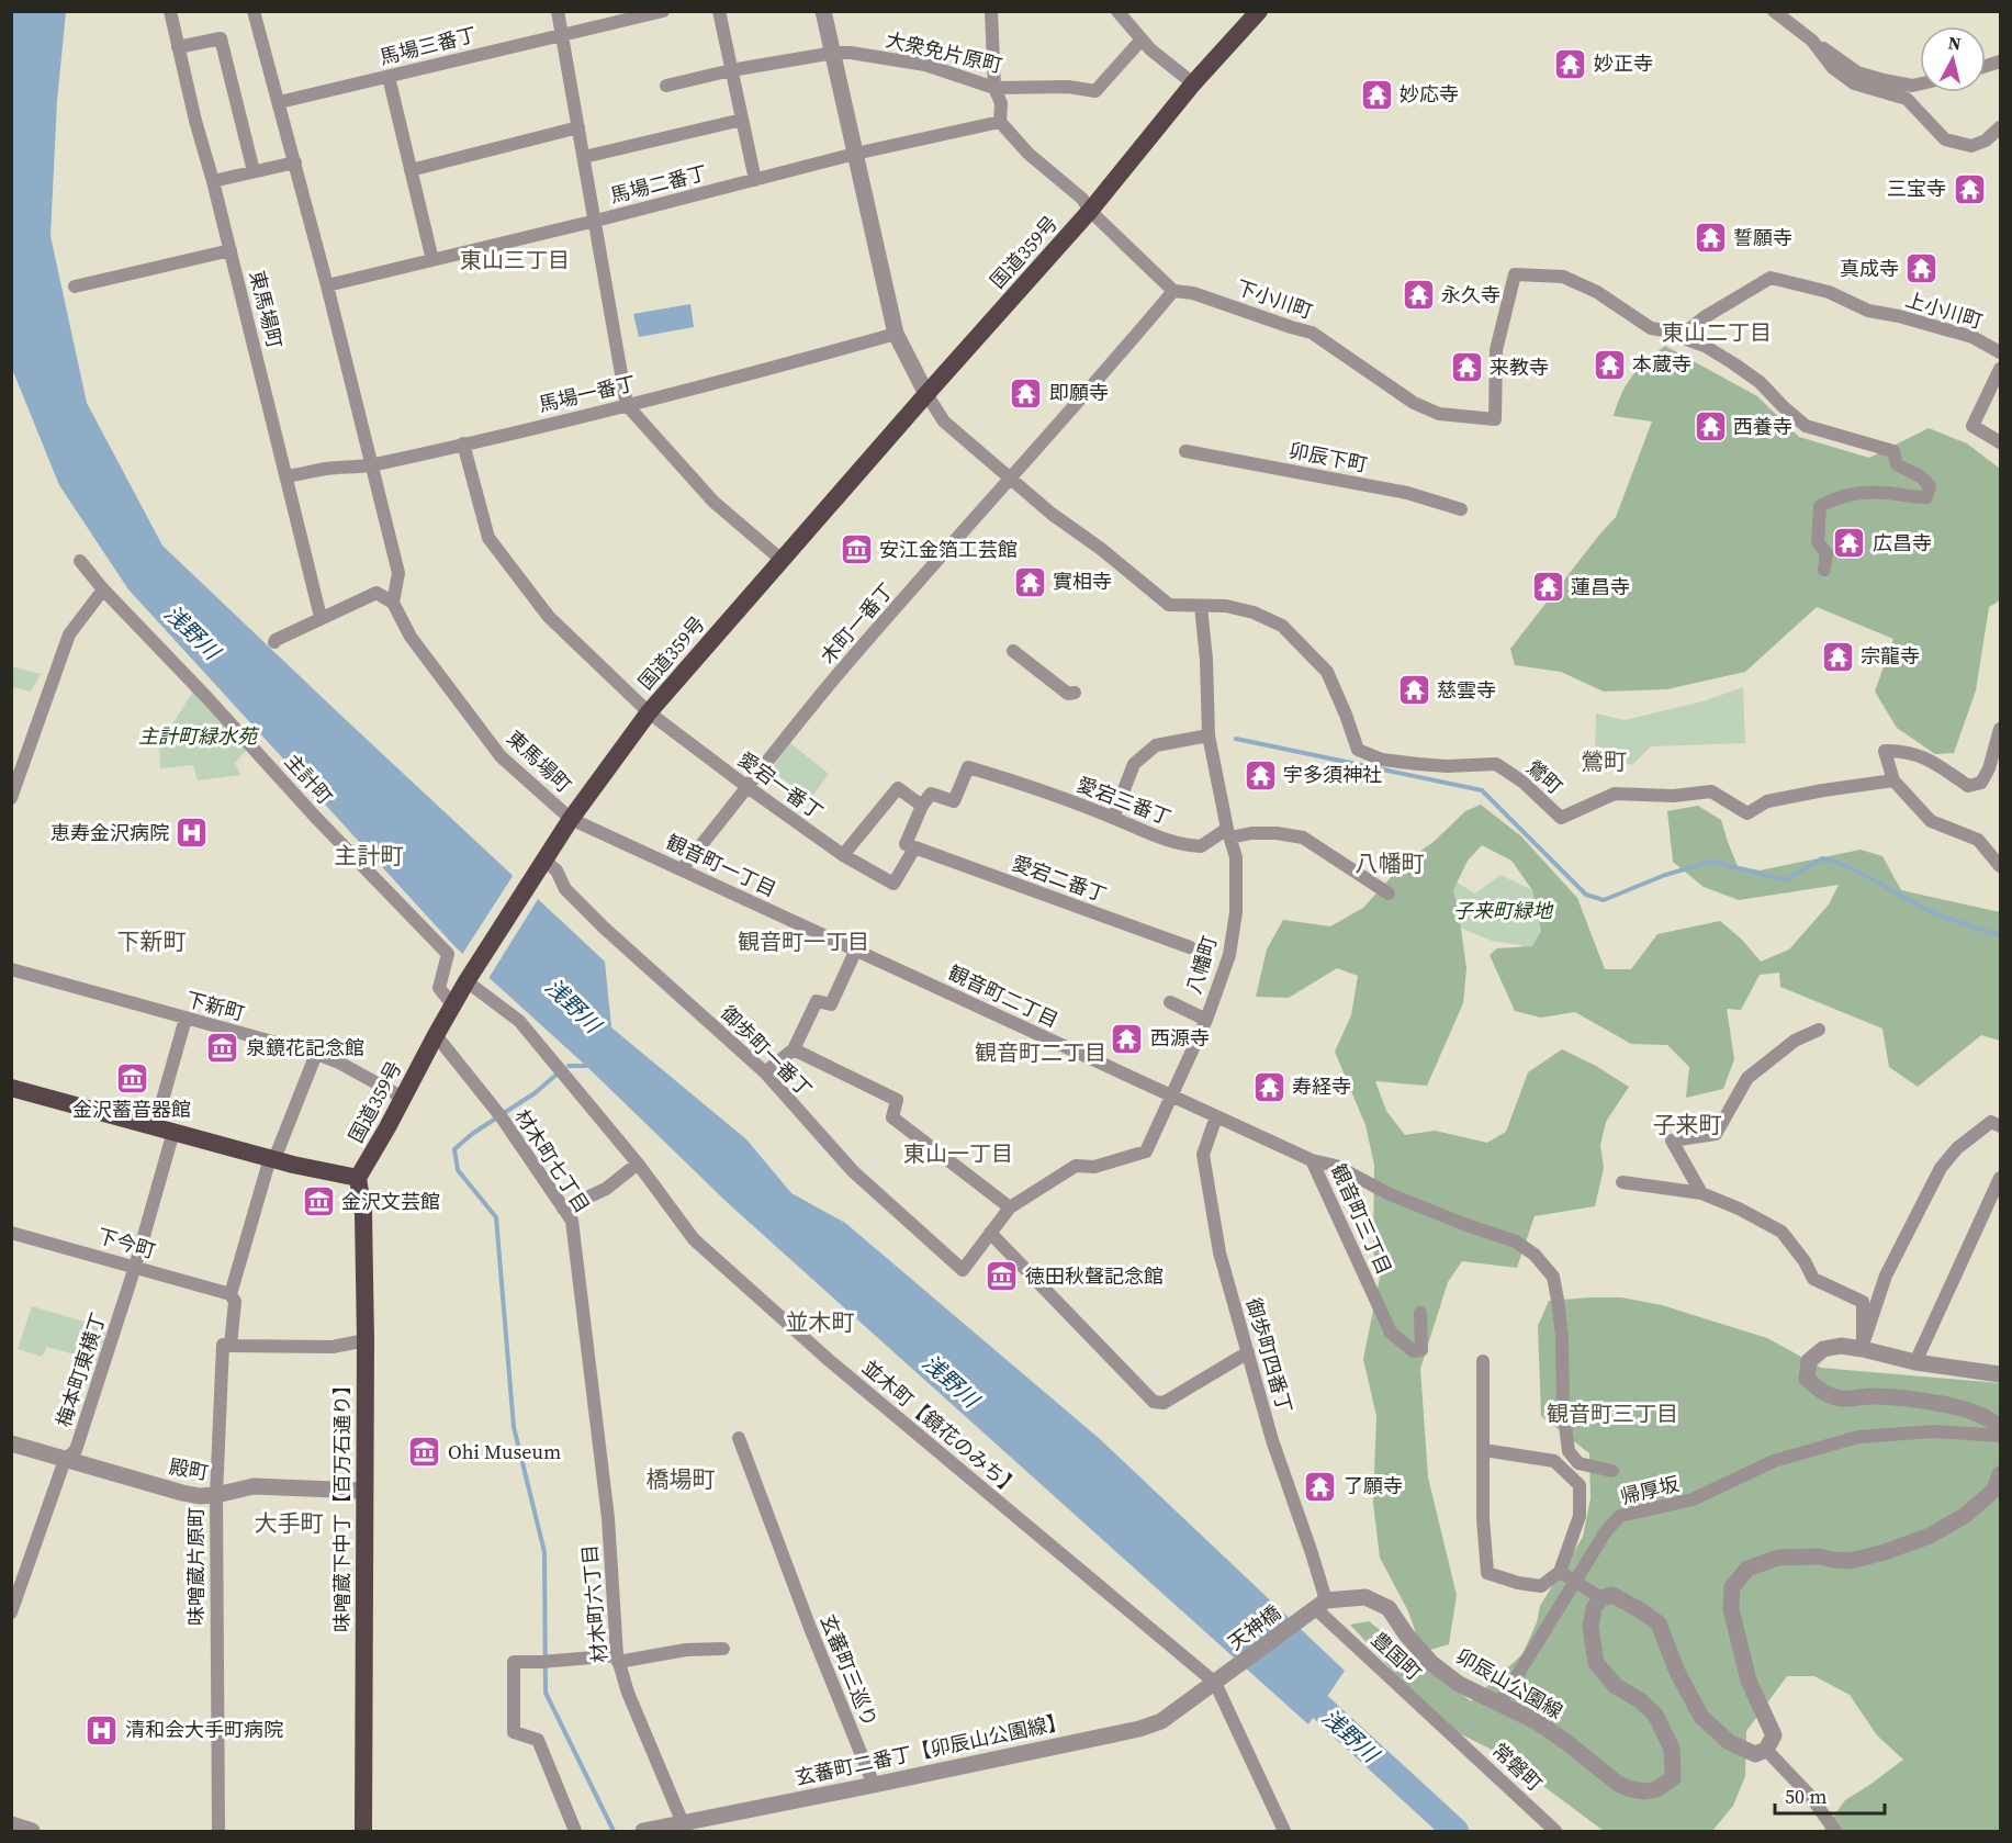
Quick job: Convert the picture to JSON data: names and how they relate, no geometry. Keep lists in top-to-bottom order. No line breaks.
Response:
{"streets":{"highway":["国道359号","味噌蔵下中丁【百万石通り】"],"street":["馬場三番丁","大衆免片原町","馬場二番丁","下小川町","東馬場町","上小川町","馬場一番丁","卯辰下町","木町一番丁","鶯町","主計町","愛宕一番丁","愛宕三番丁","観音町一丁目","愛宕二番丁","八幡町","観音町二丁目","下新町","御歩町一番丁","材木町七丁目","観音町三丁目","下今町","御歩町四番丁","梅本町東横丁","並木町【鏡花のみち】","殿町","帰厚坂","味噌蔵片原町","材木町六丁目","天神橋","豊国町","玄蕃町三巡り","卯辰山公園線","玄蕃町二番丁【卯辰山公園線】","常磐町"]},"crossings":[["国道359号","東馬場町"],["国道359号","主計町"],["国道359号","愛宕一番丁"],["国道359号","観音町一丁目"],["国道359号","下新町"],["国道359号","御歩町一番丁"],["国道359号","材木町七丁目"],["国道359号","並木町【鏡花のみち】"],["国道359号","味噌蔵下中丁【百万石通り】"],["下小川町","上小川町"],["下小川町","木町一番丁"],["東馬場町","馬場一番丁"],["東馬場町","観音町一丁目"],["馬場一番丁","愛宕一番丁"],["木町一番丁","愛宕一番丁"],["木町一番丁","観音町一丁目"],["鶯町","八幡町"],["愛宕一番丁","愛宕二番丁"],["愛宕三番丁","八幡町"],["観音町一丁目","観音町二丁目"],["八幡町","観音町二丁目"],["八幡町","観音町三丁目"],["観音町二丁目","観音町三丁目"],["下新町","味噌蔵片原町"],["材木町七丁目","材木町六丁目"],["観音町三丁目","御歩町四番丁"],["下今町","梅本町東横丁"],["下今町","味噌蔵片原町"],["御歩町四番丁","天神橋"],["御歩町四番丁","豊国町"],["御歩町四番丁","卯辰山公園線"],["梅本町東横丁","殿町"],["並木町【鏡花のみち】","天神橋"],["並木町【鏡花のみち】","玄蕃町二番丁【卯辰山公園線】"],["殿町","味噌蔵下中丁【百万石通り】"],["殿町","味噌蔵片原町"],["帰厚坂","卯辰山公園線"],["材木町六丁目","玄蕃町二番丁【卯辰山公園線】"],["天神橋","豊国町"],["天神橋","卯辰山公園線"],["天神橋","玄蕃町二番丁【卯辰山公園線】"],["豊国町","卯辰山公園線"],["豊国町","常磐町"],["玄蕃町三巡り","玄蕃町二番丁【卯辰山公園線】"]],"districts":["東山三丁目","東山二丁目","鶯町","主計町","八幡町","下新町","観音町一丁目","観音町二丁目","子来町","東山一丁目","並木町","観音町三丁目","橋場町","大手町"],"water":["浅野川"],"parks":["主計町緑水苑","子来町緑地"],"places":{"temple":["妙正寺","妙応寺","三宝寺","誓願寺","真成寺","永久寺","本蔵寺","来教寺","即願寺","西養寺","広昌寺","實相寺","蓮昌寺","宗龍寺","慈雲寺","宇多須神社","西源寺","寿経寺","了願寺"],"museum":["安江金箔工芸館","泉鏡花記念館","金沢蓄音器館","金沢文芸館","徳田秋聲記念館","Ohi Museum"],"hospital":["恵寿金沢病院","清和会大手町病院"]},"scale_bar":"50 m","north":"top"}
